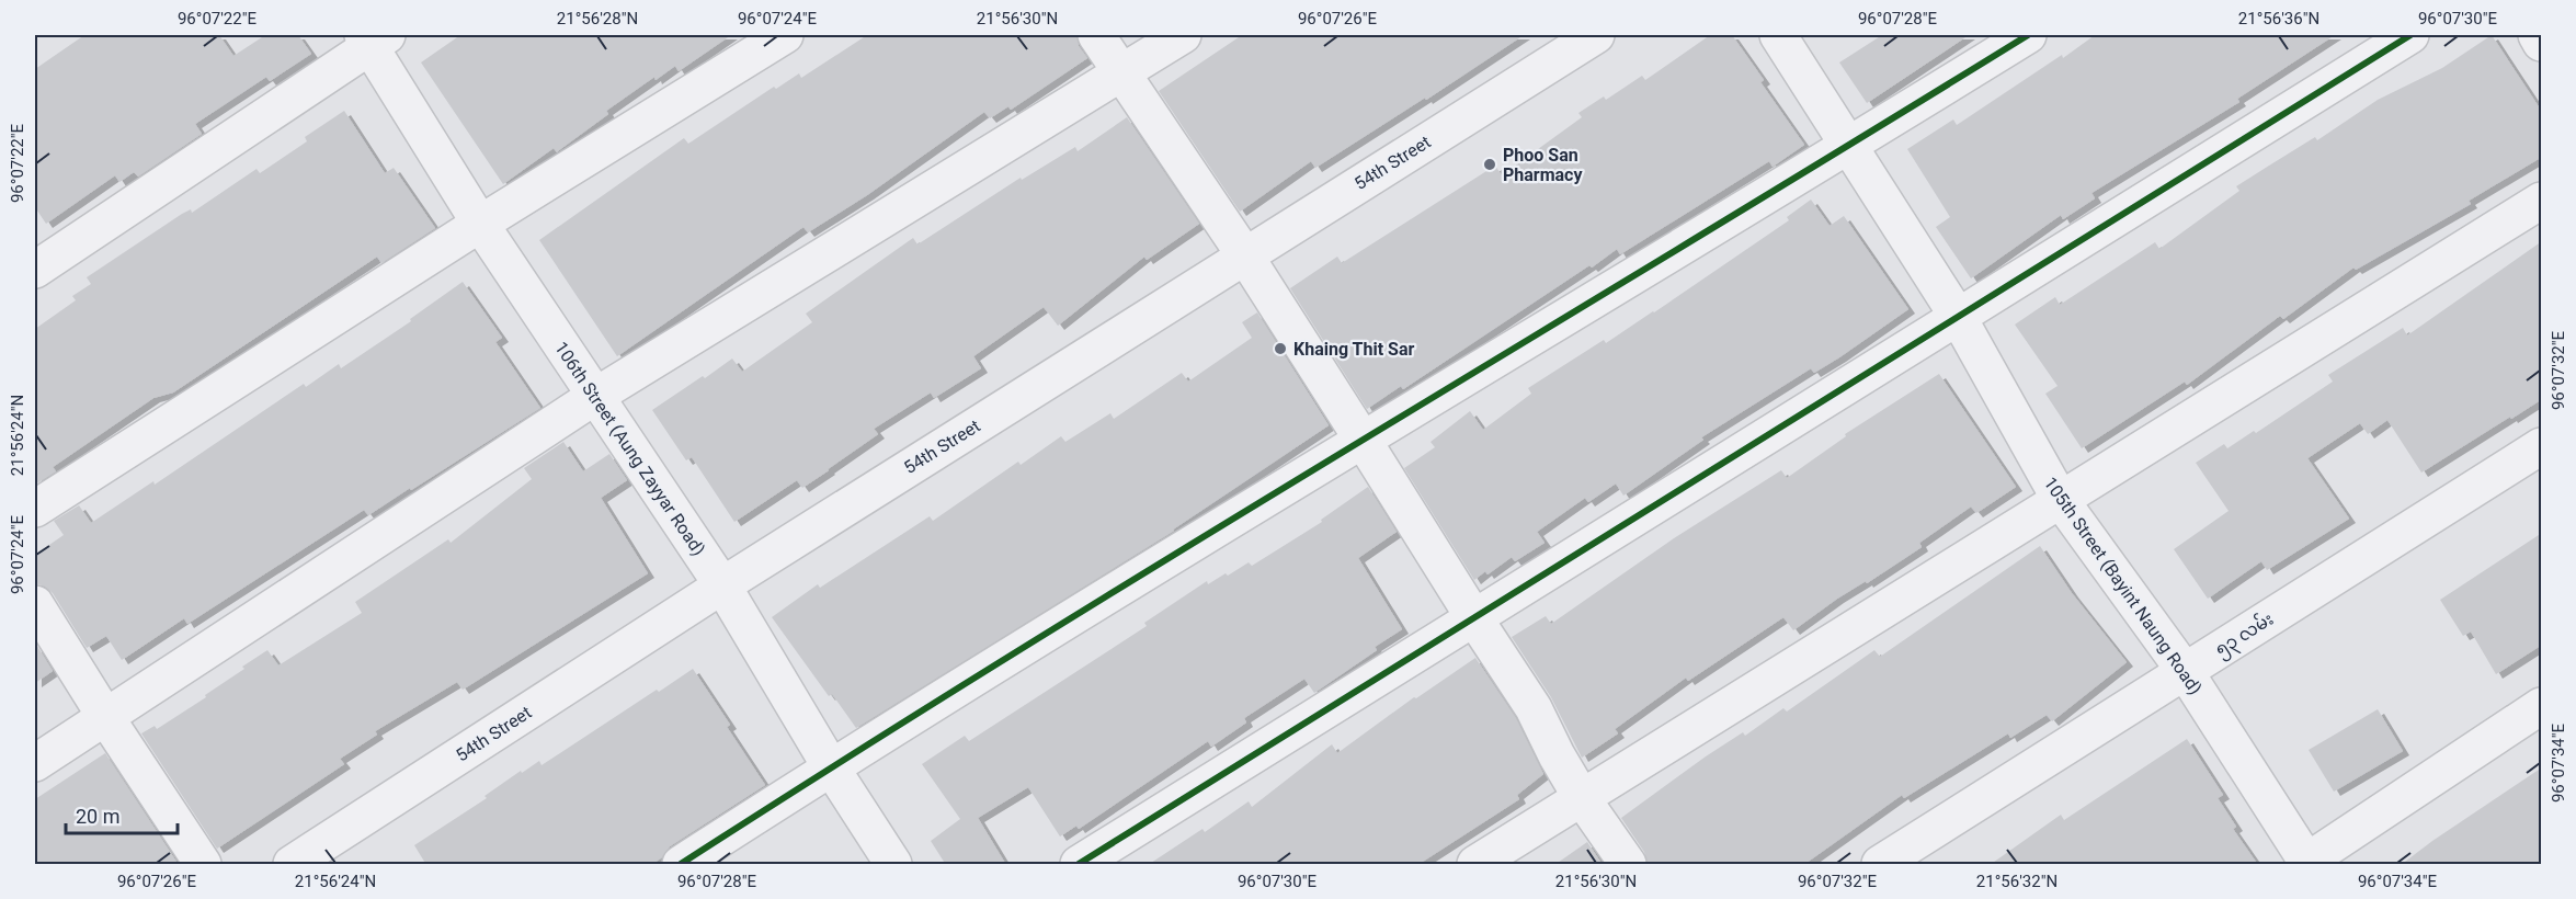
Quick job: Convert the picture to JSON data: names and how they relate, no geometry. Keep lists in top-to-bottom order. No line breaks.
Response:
{"streets":{"street":["54th Street","106th Street (Aung Zayyar Road)","105th Street (Bayint Naung Road)","၅၃ လမ်း"]},"crossings":[["54th Street","106th Street (Aung Zayyar Road)"],["105th Street (Bayint Naung Road)","၅၃ လမ်း"]],"places":["Phoo San Pharmacy","Khaing Thit Sar"],"scale_bar":"20 m","coordinates":["96°07'22\"E","21°56'28\"N","96°07'24\"E","21°56'30\"N","96°07'26\"E","96°07'28\"E","21°56'36\"N","96°07'30\"E","96°07'32\"E","21°56'24\"N","96°07'34\"E","21°56'32\"N"]}
